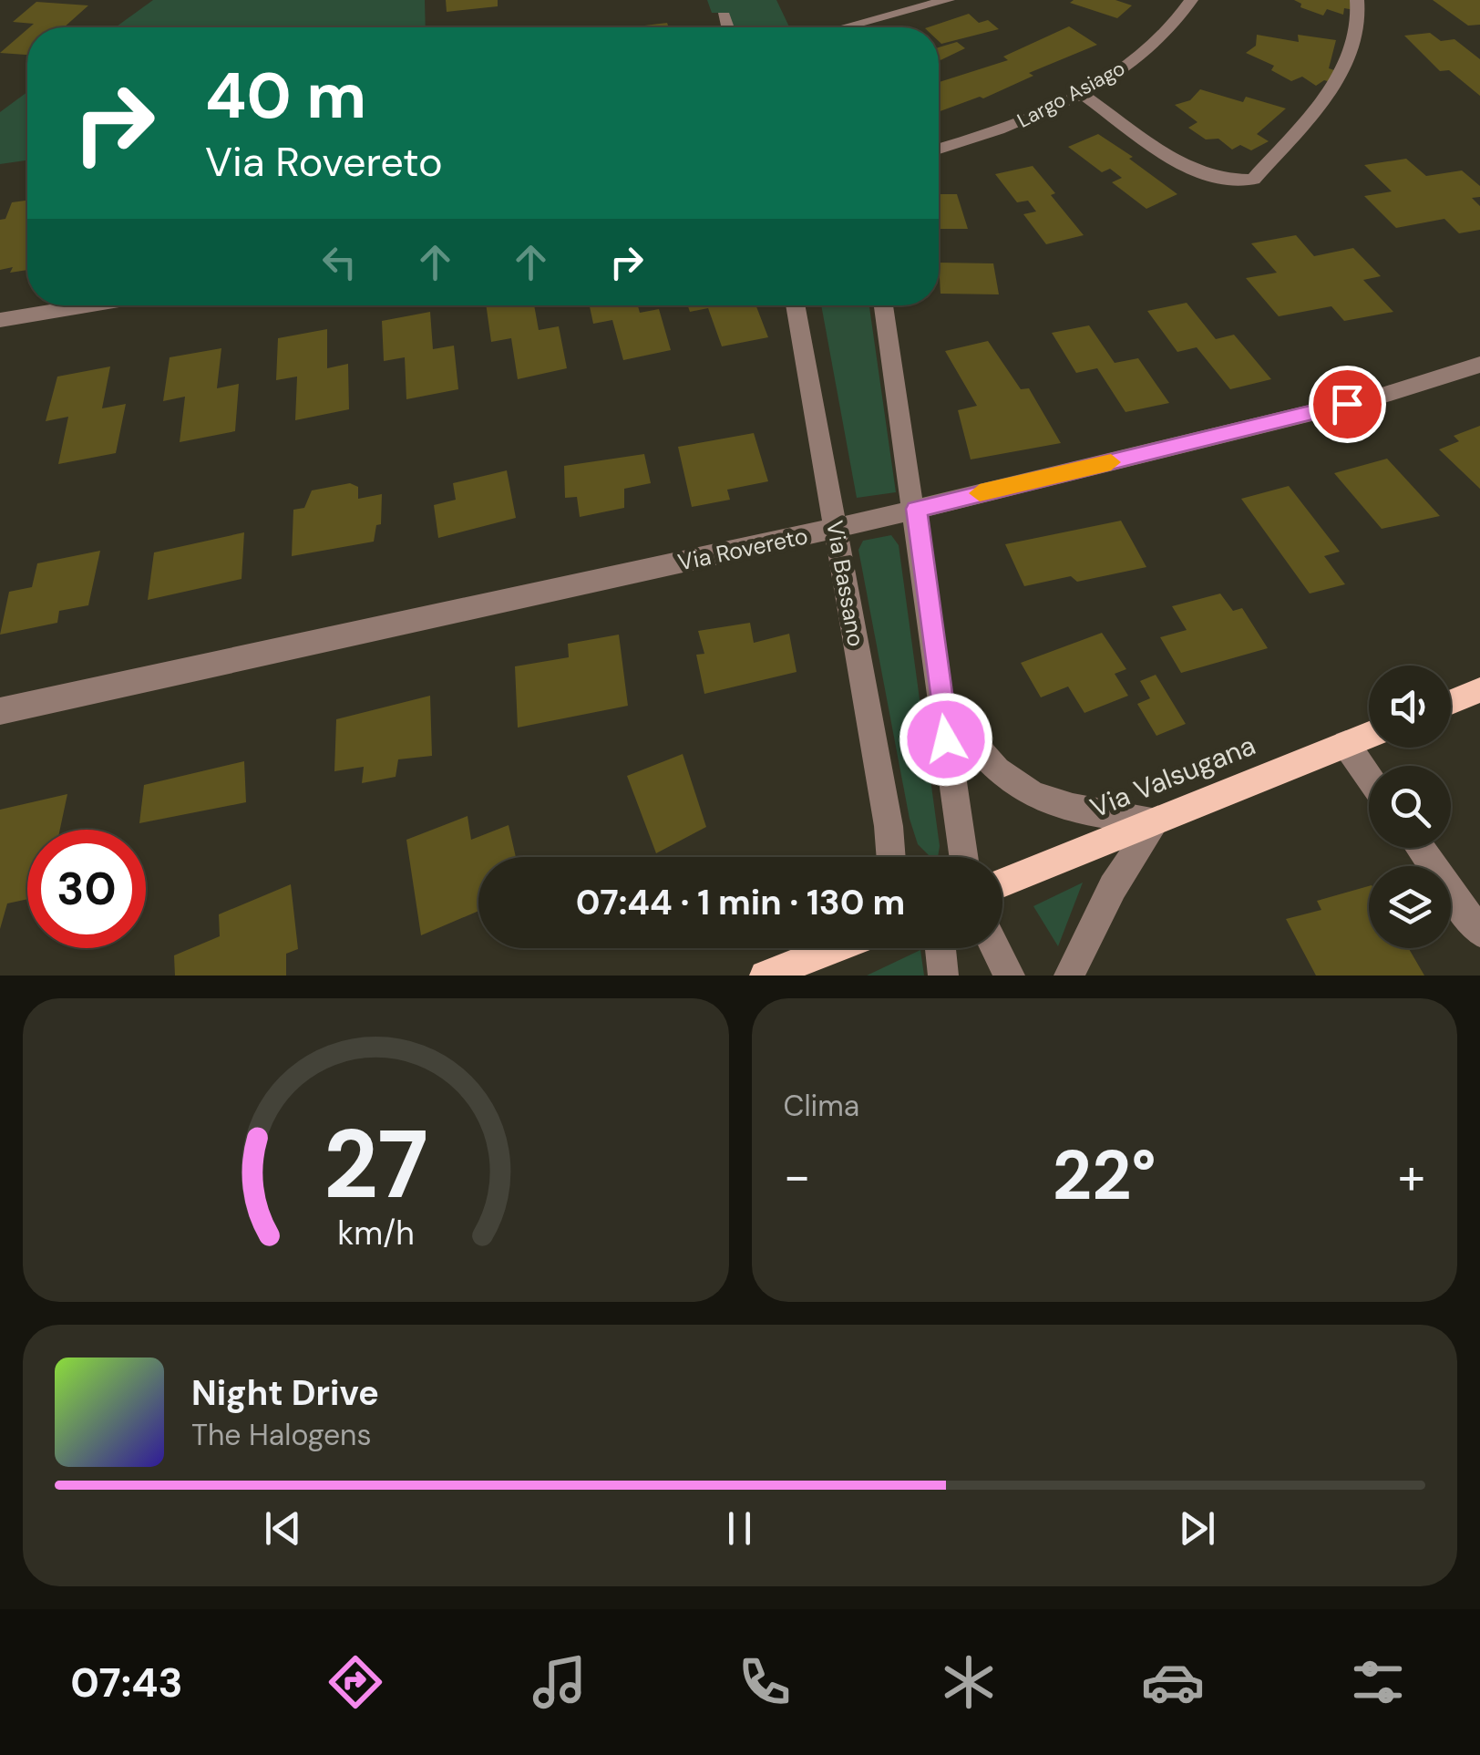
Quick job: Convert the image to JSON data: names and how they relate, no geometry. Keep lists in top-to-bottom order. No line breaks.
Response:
{"streets":{"main road":["Via Valsugana"],"street":["Largo Asiago","Via Rovereto","Via Bassano"]},"crossings":[["Via Rovereto","Via Bassano"]],"page":{"turn":["40 m","Via Rovereto"],"limit":"30","trip":"07:44 · 1 min · 130 m","tile":"Clima","heat":["−","22°","+"],"song":["Night Drive","The Halogens"],"tabs":"07:43","gauge":["27","km/h"]}}
